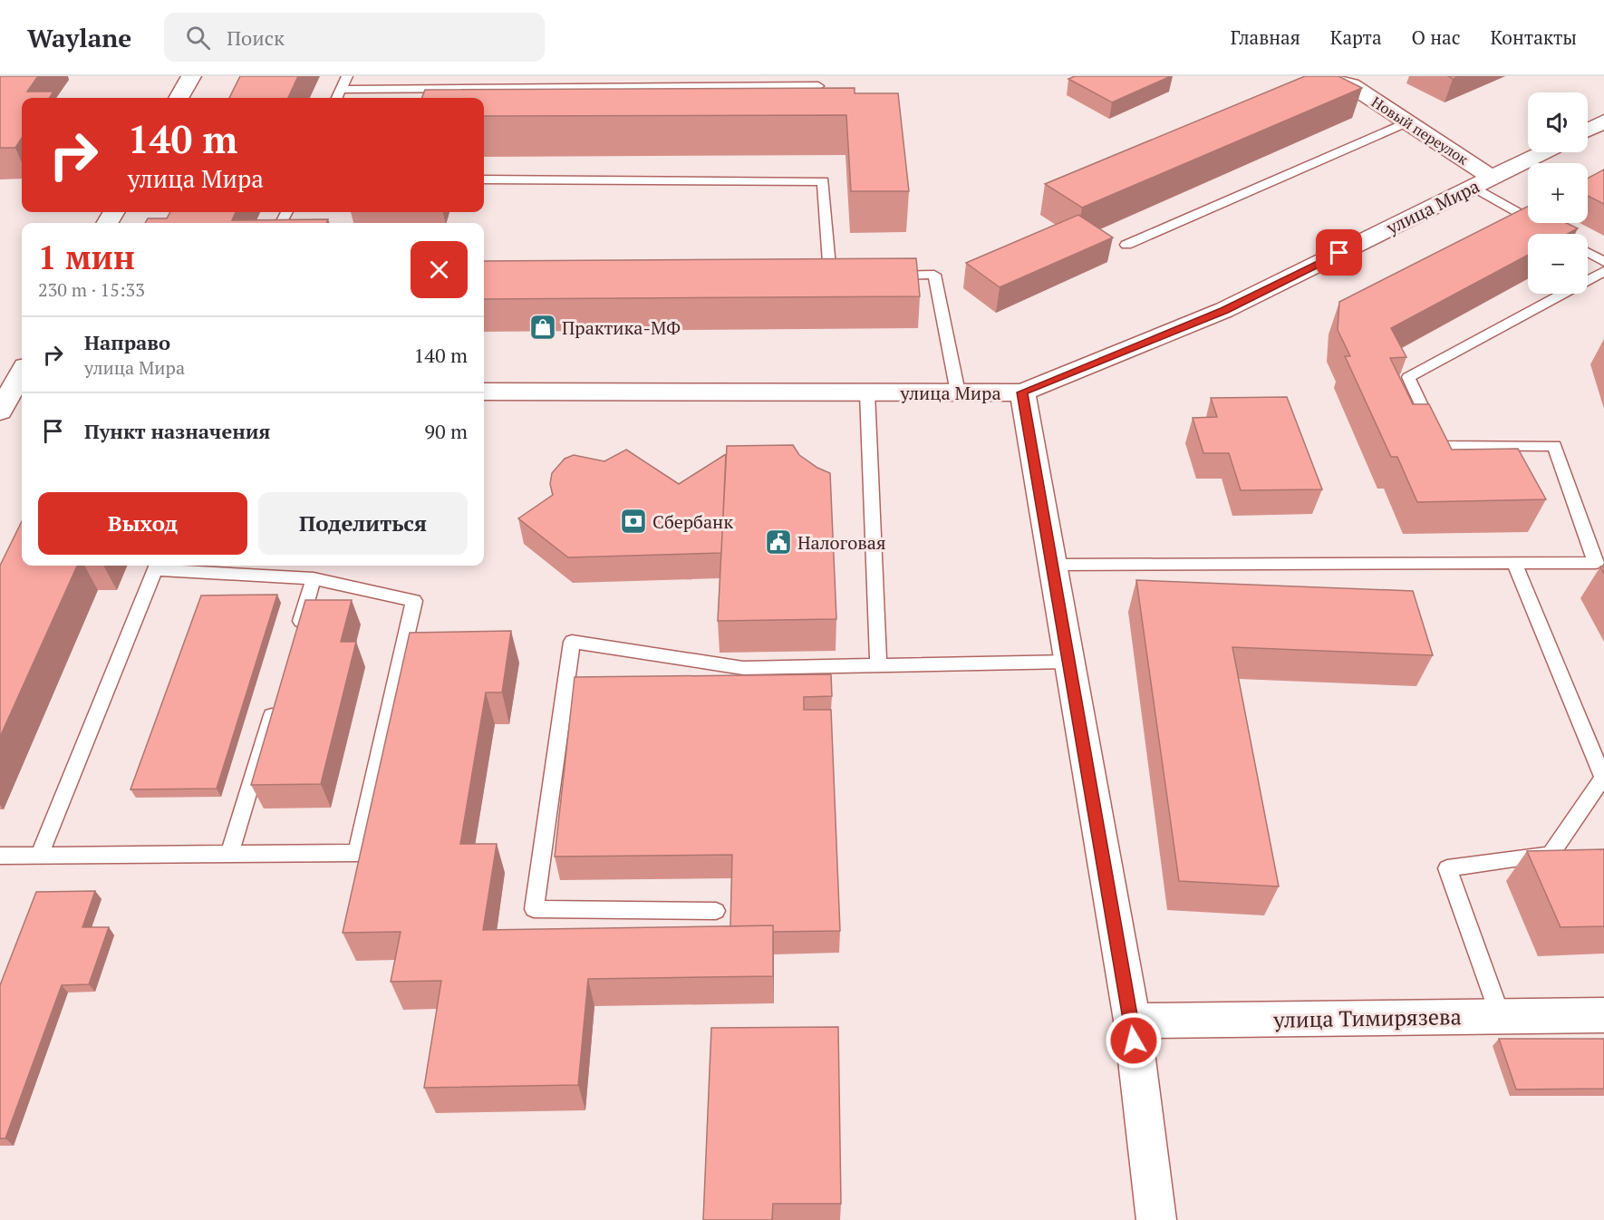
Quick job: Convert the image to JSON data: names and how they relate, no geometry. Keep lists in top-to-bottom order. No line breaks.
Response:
{"streets":{"street":["Новый переулок","улица Мира","улица Тимирязева"]},"crossings":[["Новый переулок","улица Мира"]],"places":{"shop":["Практика-МФ"],"bank":["Сбербанк"],"public building":["Налоговая"]},"page":{"header":"Waylane","search":"Поиск","nav":["Главная","Карта","О нас","Контакты"],"map_buttons":["+","−"],"turn":["140 m","улица Мира"],"heading":["1 мин","230 m · 15:33"],"list":[{"name":"Направо","note":"улица Мира","value":"140 m"},{"name":"Пункт назначения","value":"90 m"}],"buttons":["Выход","Поделиться"]}}
